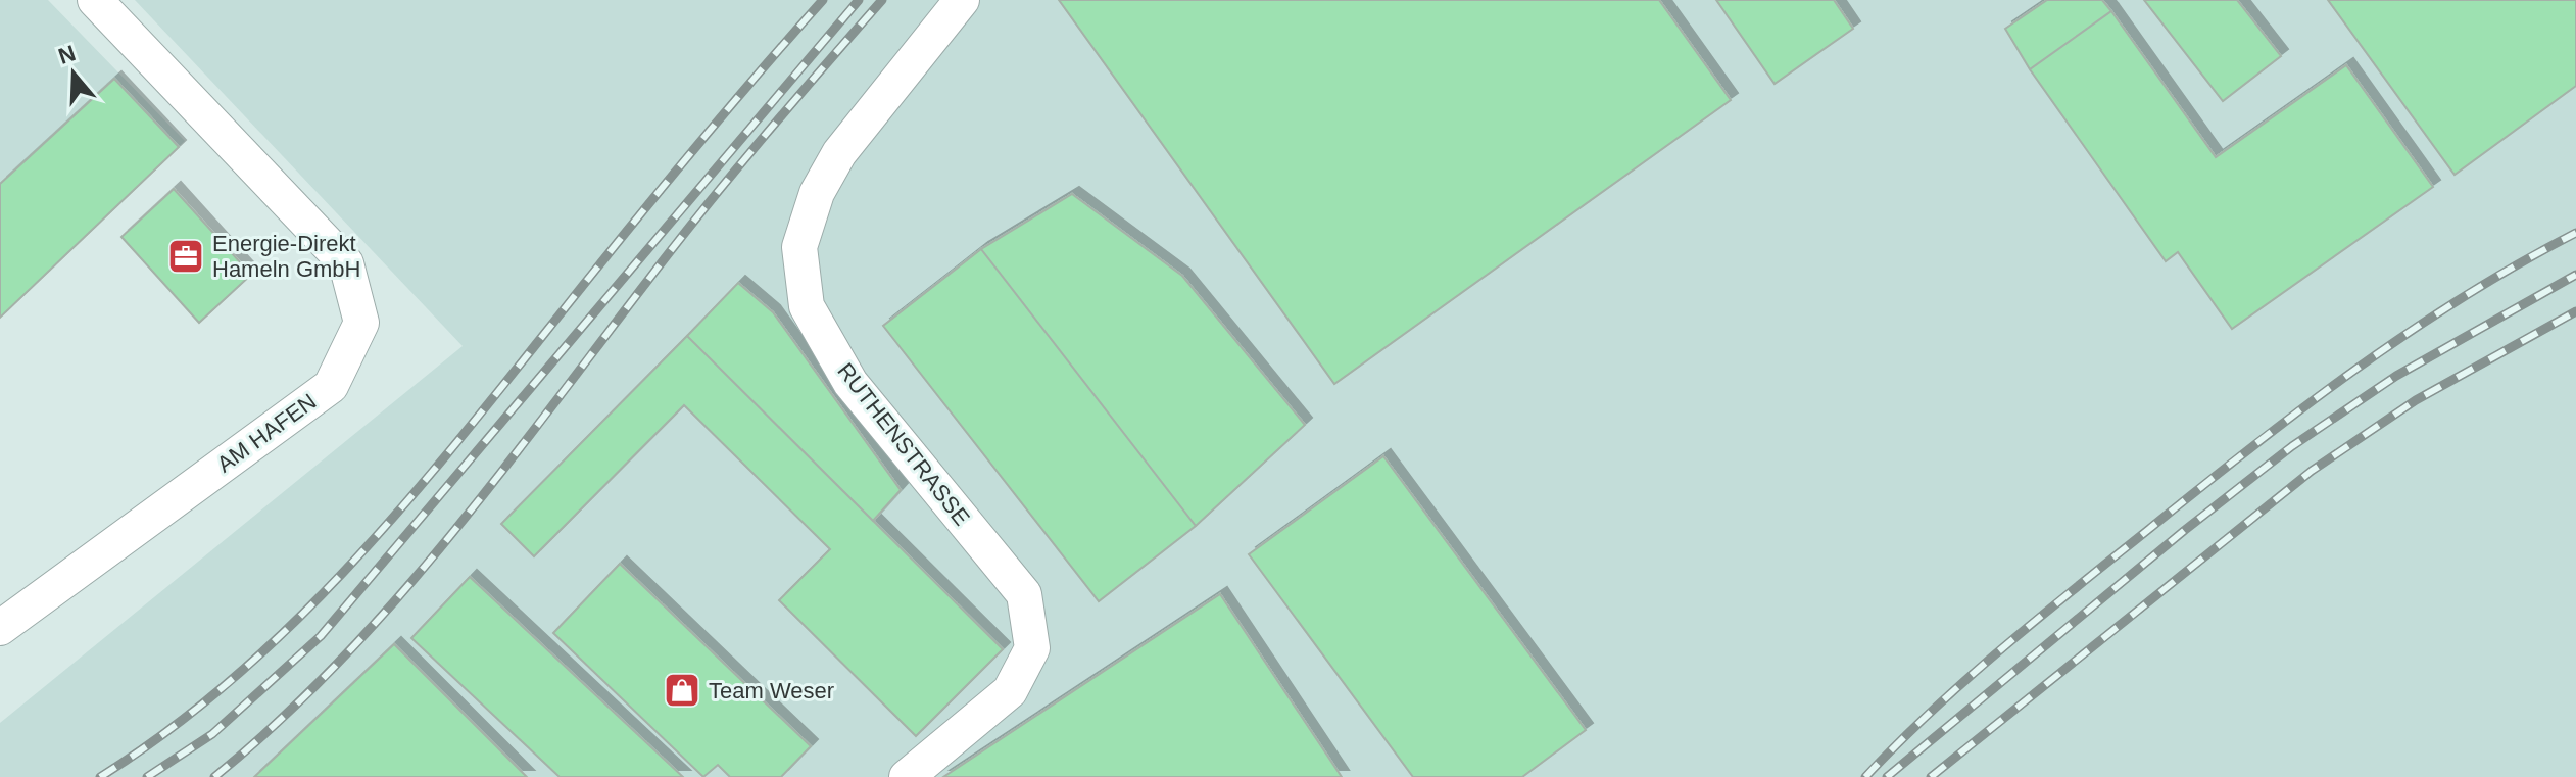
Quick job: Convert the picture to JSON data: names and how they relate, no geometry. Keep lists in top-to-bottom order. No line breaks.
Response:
{"streets":{"street":["AM HAFEN","RUTHENSTRASSE"]},"places":{"office":["Energie-Direkt Hameln GmbH"],"shop":["Team Weser"]},"north":"top"}
